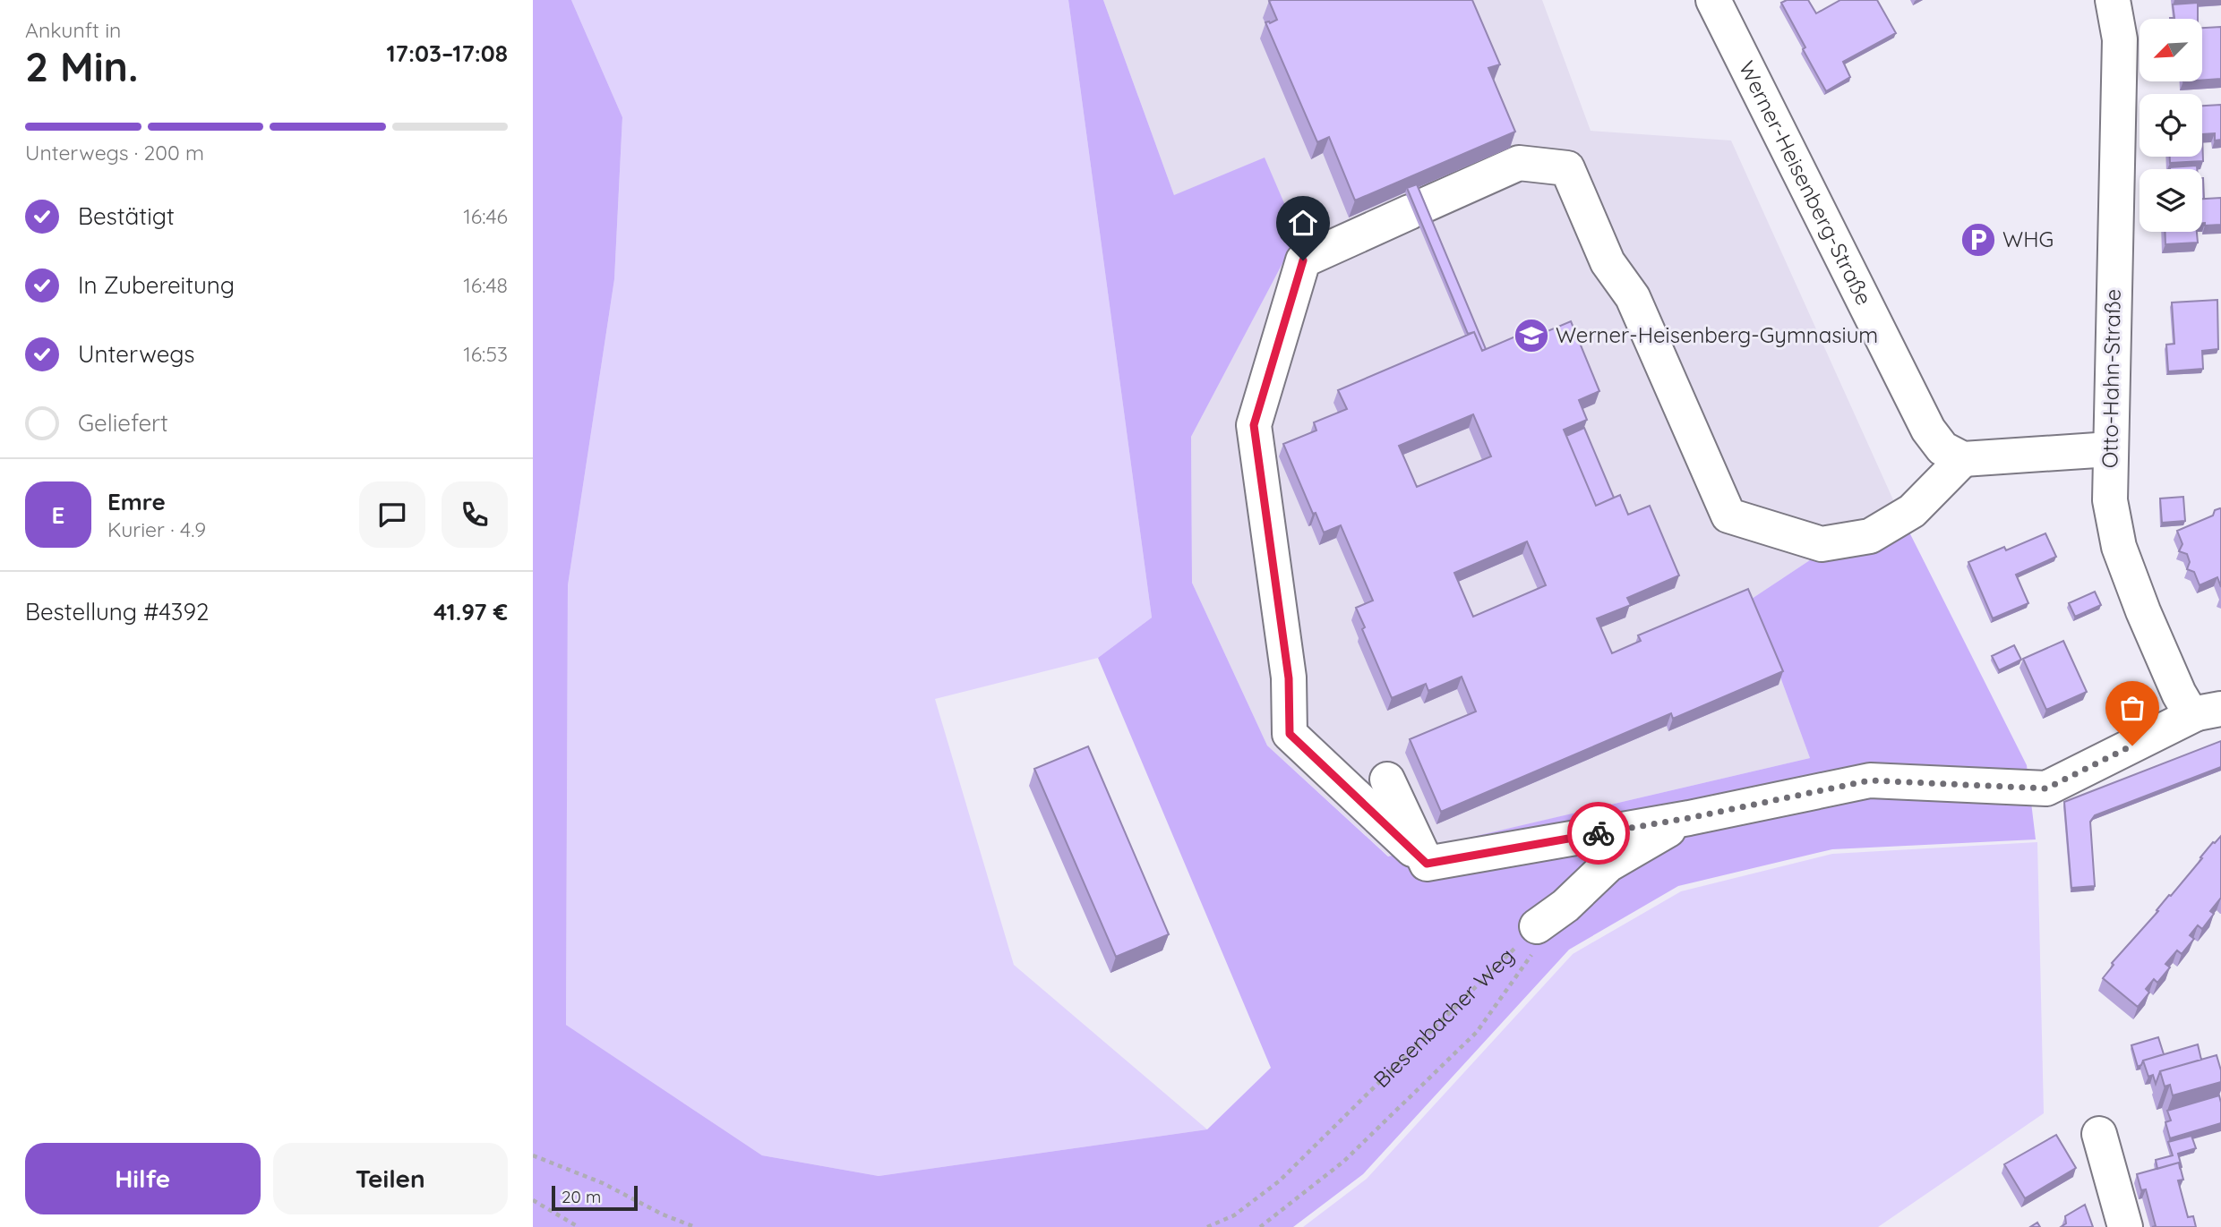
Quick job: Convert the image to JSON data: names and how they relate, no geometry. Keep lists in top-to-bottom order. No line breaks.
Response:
{"streets":{"street":["Werner-Heisenberg-Straße","Otto-Hahn-Straße"],"path":["Biesenbacher Weg"]},"places":{"parking":["WHG"],"school or university":["Werner-Heisenberg-Gymnasium"]},"scale_bar":"20 m","north":"bottom left","page":{"heading":["2 Min.","Ankunft in","17:03–17:08"],"panel":["Emre","Kurier · 4.9","Bestellung #4392","41.97 €"],"bar":"Unterwegs · 200 m","list":[["Bestätigt","16:46"],["In Zubereitung","16:48"],["Unterwegs","16:53"],"Geliefert"],"round":"E","buttons":["Hilfe","Teilen"],"scale":"20 m"}}
